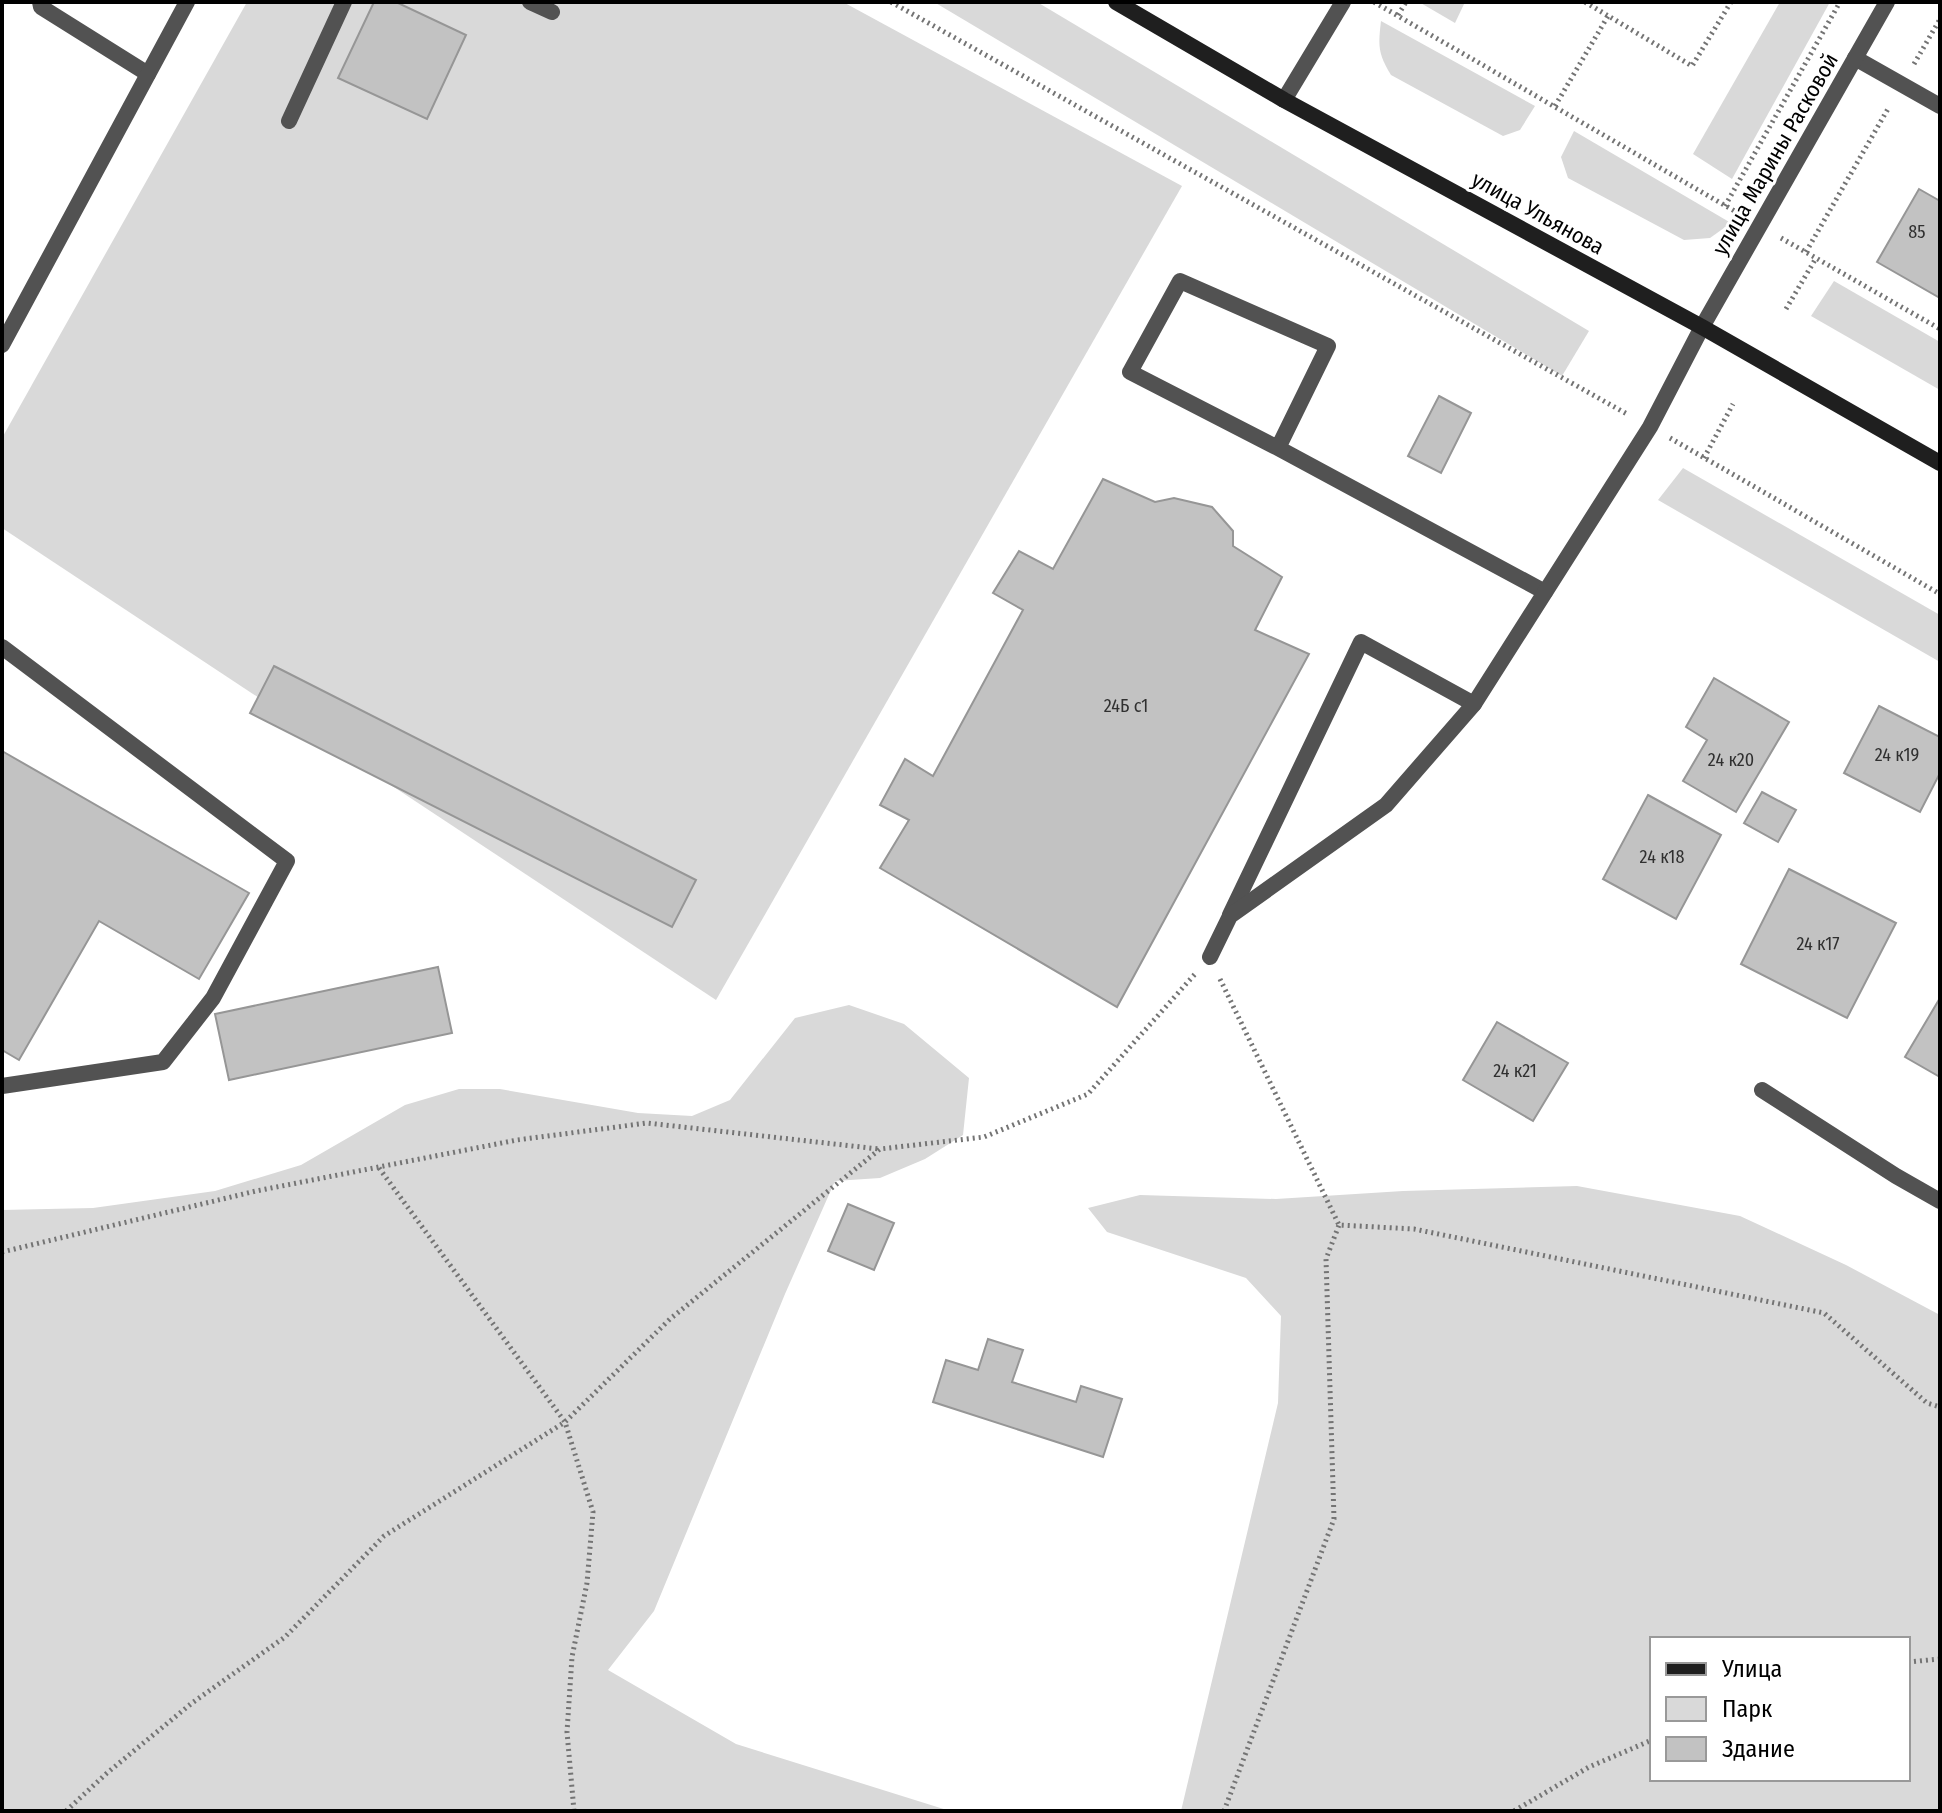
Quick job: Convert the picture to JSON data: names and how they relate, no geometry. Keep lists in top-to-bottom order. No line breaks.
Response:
{"streets":{"main road":["улица Ульянова"],"street":["улица Марины Расковой"]},"crossings":[["улица Марины Расковой","улица Ульянова"]],"house_numbers":["85","24Б с1","24 к19","24 к20","24 к18","24 к17","24 к21"],"legend":["Улица","Парк","Здание"]}
